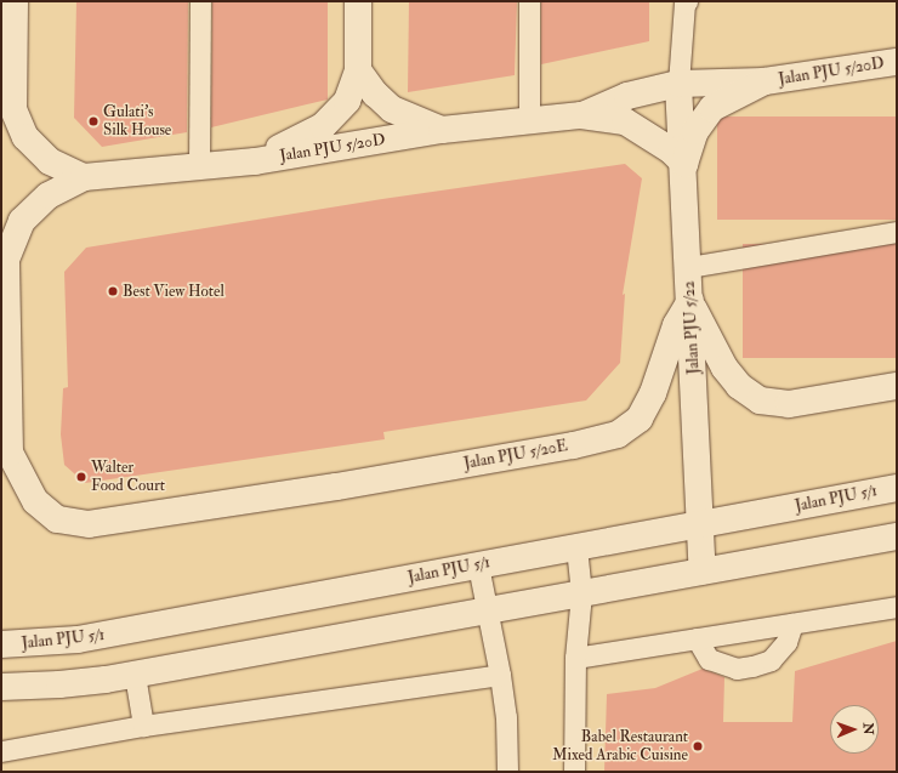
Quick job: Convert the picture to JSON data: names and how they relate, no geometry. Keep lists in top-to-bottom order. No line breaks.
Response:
{"streets":{"street":["Jalan PJU 5/20D","Jalan PJU 5/22","Jalan PJU 5/20E","Jalan PJU 5/1"]},"crossings":[["Jalan PJU 5/20D","Jalan PJU 5/22"],["Jalan PJU 5/20D","Jalan PJU 5/20E"],["Jalan PJU 5/22","Jalan PJU 5/20E"],["Jalan PJU 5/22","Jalan PJU 5/1"]],"places":["Gulati's Silk House","Best View Hotel","Walter Food Court","Babel Restaurant Mixed Arabic Cuisine"],"north":"right"}
